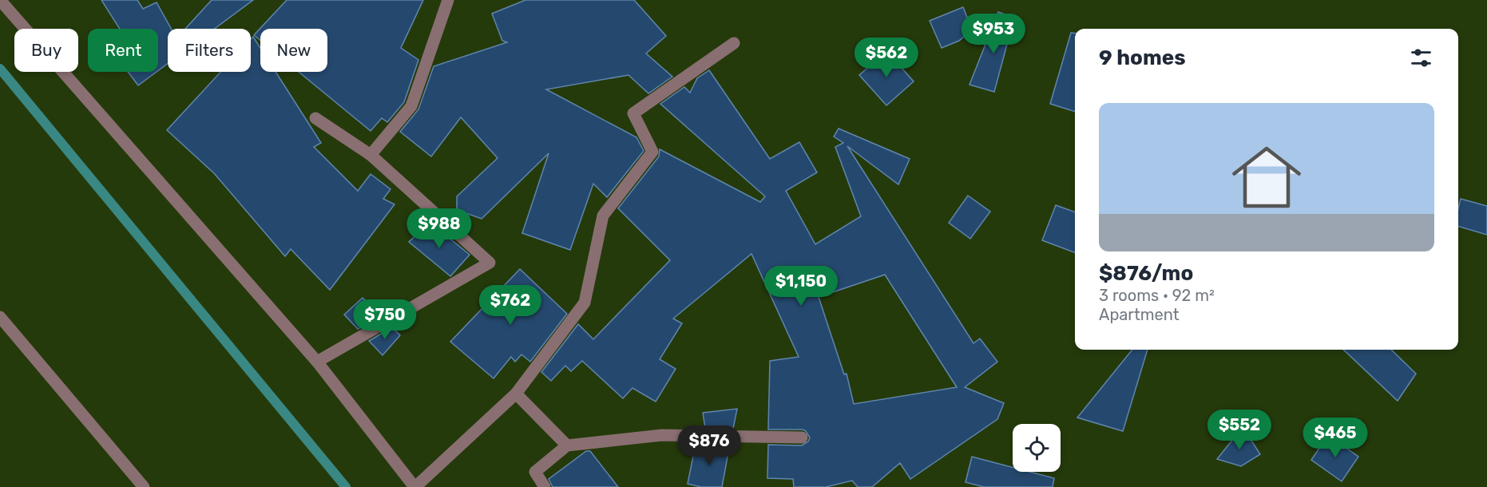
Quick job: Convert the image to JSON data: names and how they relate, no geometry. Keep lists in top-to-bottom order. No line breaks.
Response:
{"page":{"price":["$953","$562","$988","$1,150","$762","$750","$552","$465","$876"],"chip":["Buy","Rent","Filters","New"],"heading":"9 homes","list":[{"name":"$876/mo","note":"3 rooms · 92 m² · Apartment"}]}}
